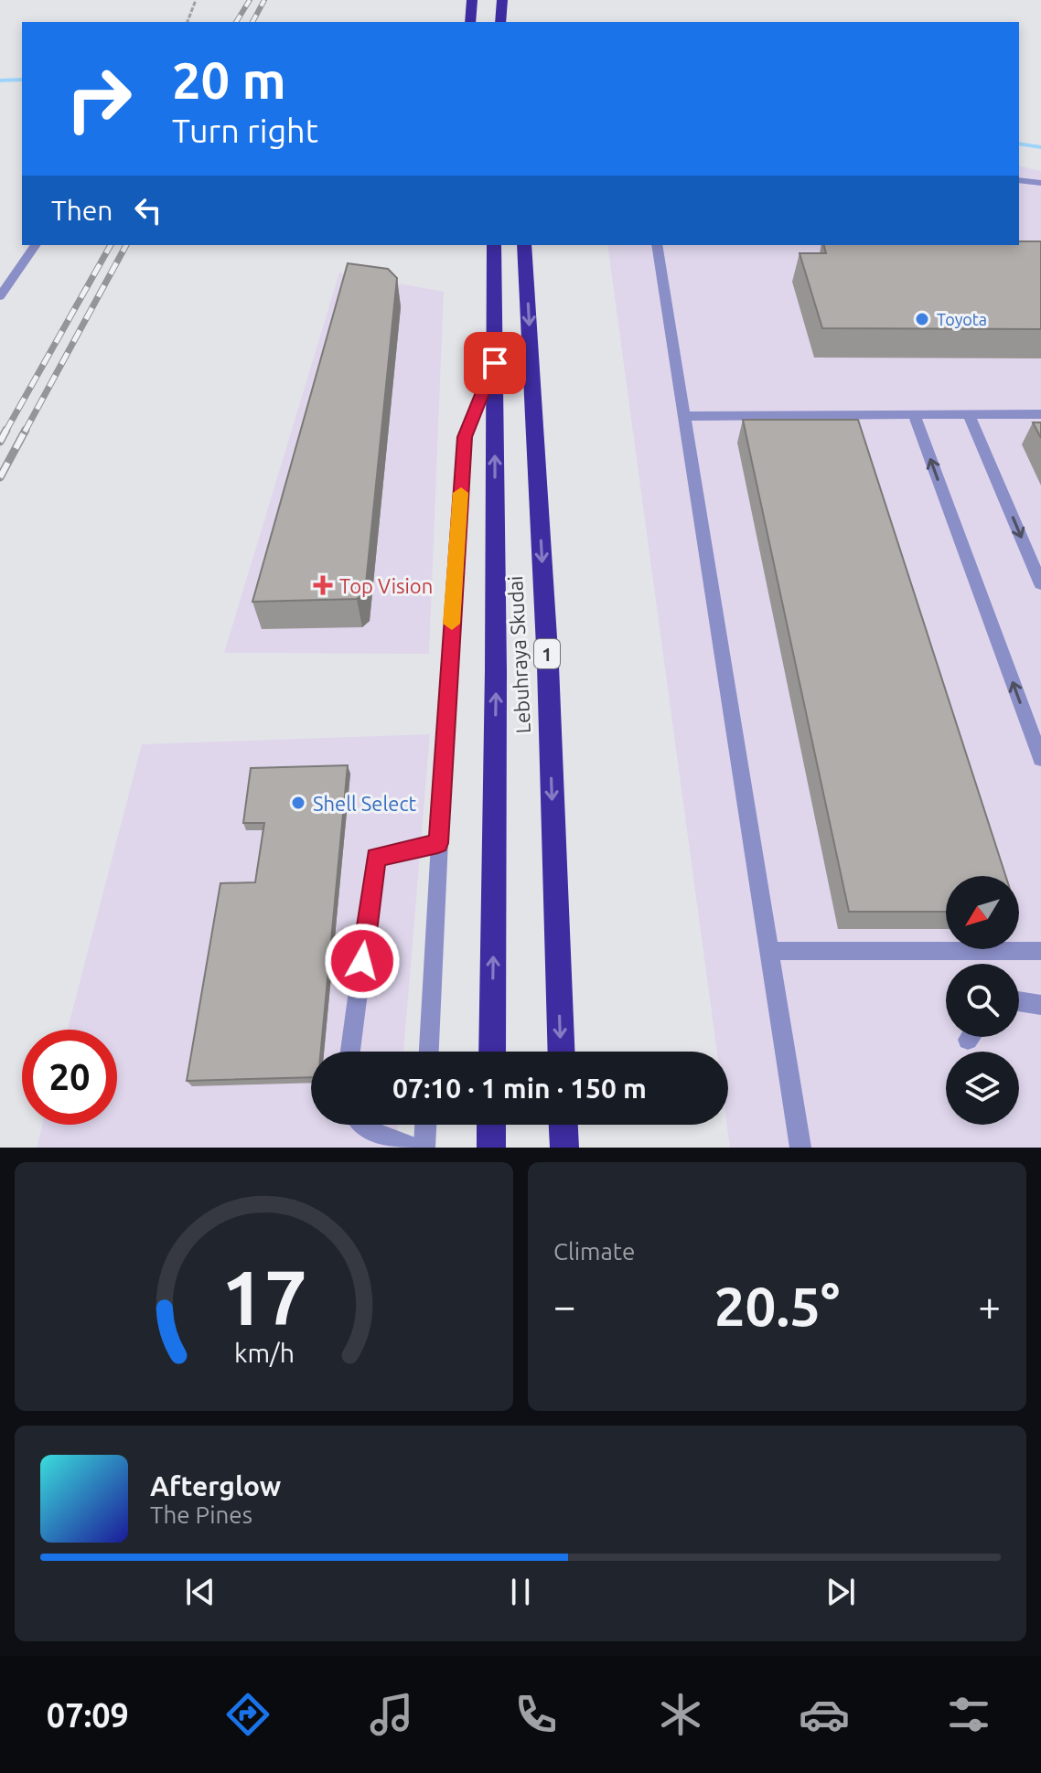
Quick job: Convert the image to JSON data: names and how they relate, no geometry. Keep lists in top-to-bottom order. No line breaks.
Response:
{"streets":{"highway":["1","Lebuhraya Skudai"]},"places":{"other":["Toyota","Shell Select"],"health":["Top Vision"]},"north":"bottom left","page":{"turn":["20 m","Turn right"],"then":"Then","limit":"20","trip":"07:10 · 1 min · 150 m","tile":"Climate","heat":["−","20.5°","+"],"song":["Afterglow","The Pines"],"tabs":"07:09","gauge":["17","km/h"]}}
